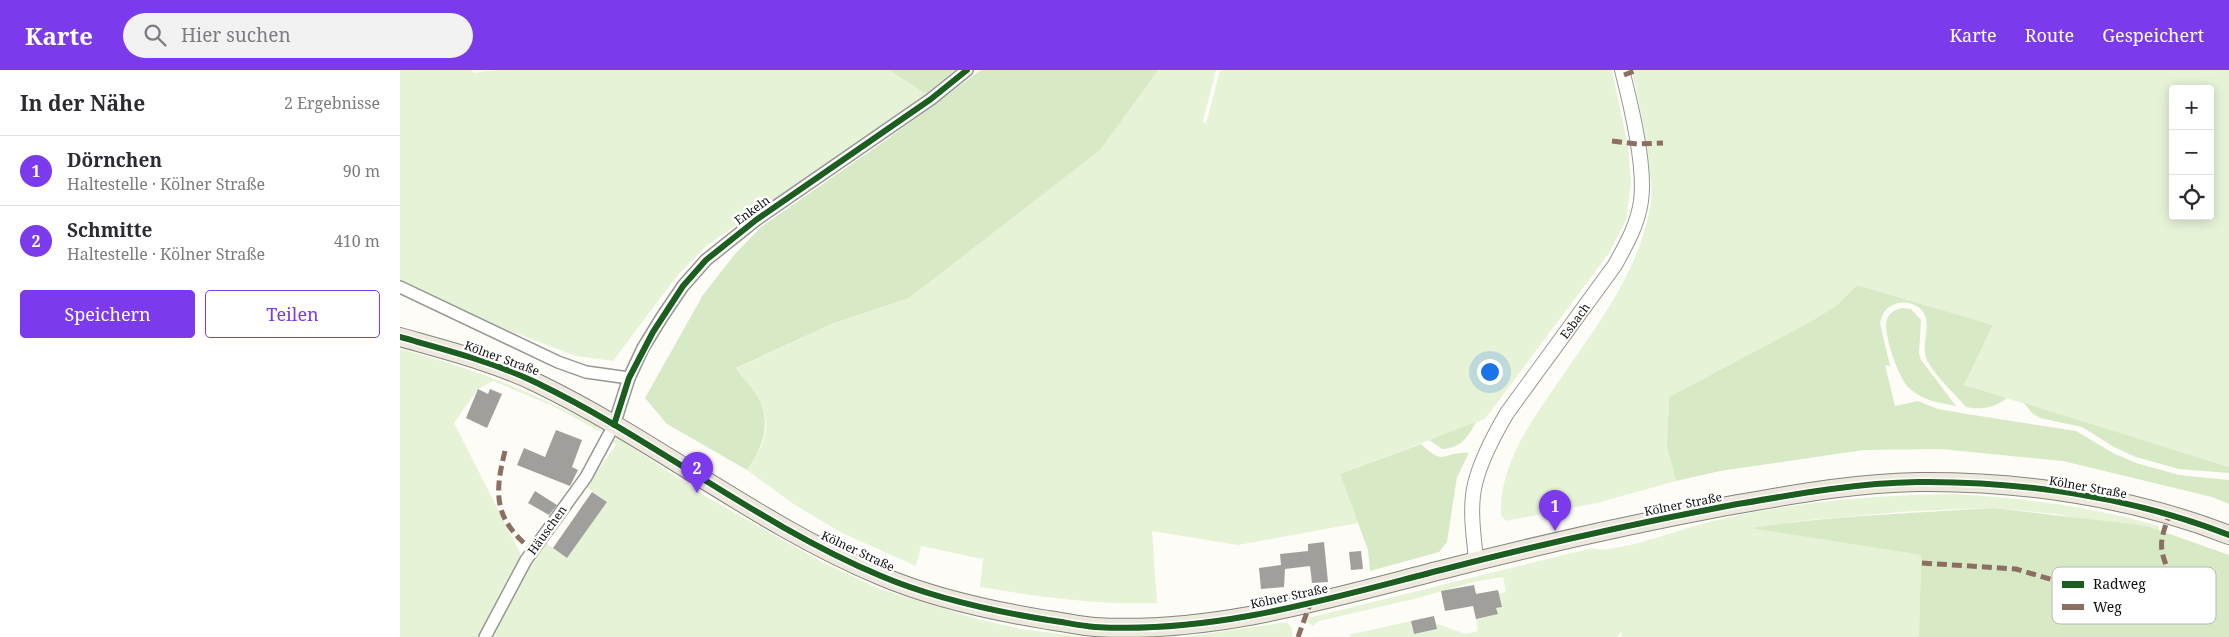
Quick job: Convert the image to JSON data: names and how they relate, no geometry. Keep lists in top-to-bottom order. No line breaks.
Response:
{"streets":{"main road":["Kölner Straße"],"street":["Enkeln","Esbach","Häuschen"]},"crossings":[["Enkeln","Kölner Straße"],["Enkeln","Häuschen"],["Esbach","Kölner Straße"],["Kölner Straße","Häuschen"]],"legend":["Radweg","Weg"],"page":{"header":"Karte","search":"Hier suchen","nav":["Karte","Route","Gespeichert"],"heading":["In der Nähe","2 Ergebnisse"],"map_buttons":["+","−"],"list":[{"mark":"1","name":"Dörnchen","note":"Haltestelle · Kölner Straße","value":"90 m"},{"mark":"2","name":"Schmitte","note":"Haltestelle · Kölner Straße","value":"410 m"}],"buttons":["Speichern","Teilen"],"pins":["2","1"]}}
